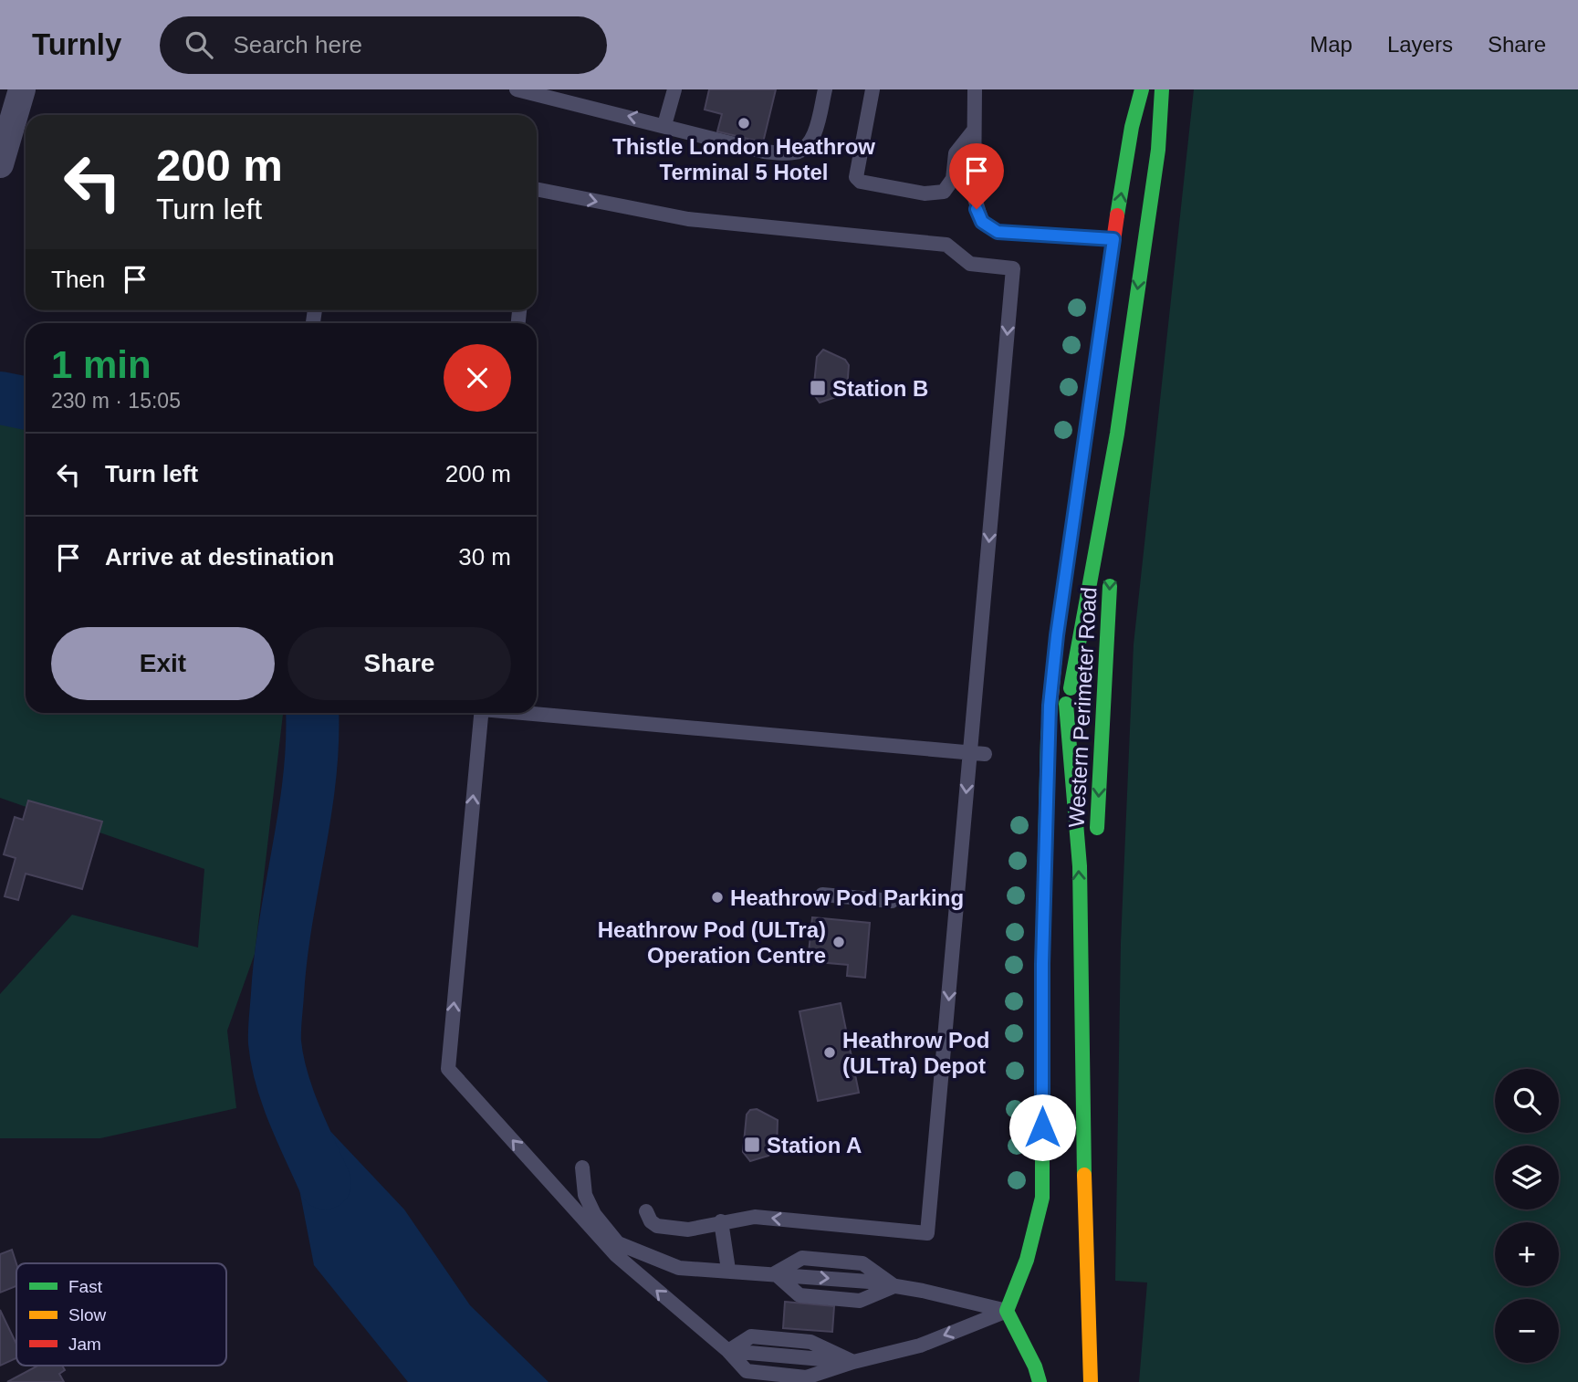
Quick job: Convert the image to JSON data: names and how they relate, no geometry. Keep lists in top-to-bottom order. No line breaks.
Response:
{"streets":{"street":["Western Perimeter Road"]},"places":{"other":["Thistle London Heathrow Terminal 5 Hotel","Heathrow Pod Parking","Heathrow Pod (ULTra) Operation Centre","Heathrow Pod (ULTra) Depot"],"transit":["Station B","Station A"]},"legend":["Fast","Slow","Jam"],"page":{"header":"Turnly","search":"Search here","nav":["Map","Layers","Share"],"turn":["200 m","Turn left"],"then":"Then","heading":["1 min","230 m · 15:05"],"list":[{"name":"Turn left","value":"200 m"},{"name":"Arrive at destination","value":"30 m"}],"buttons":["Exit","Share"],"map_buttons":["+","−"]}}
